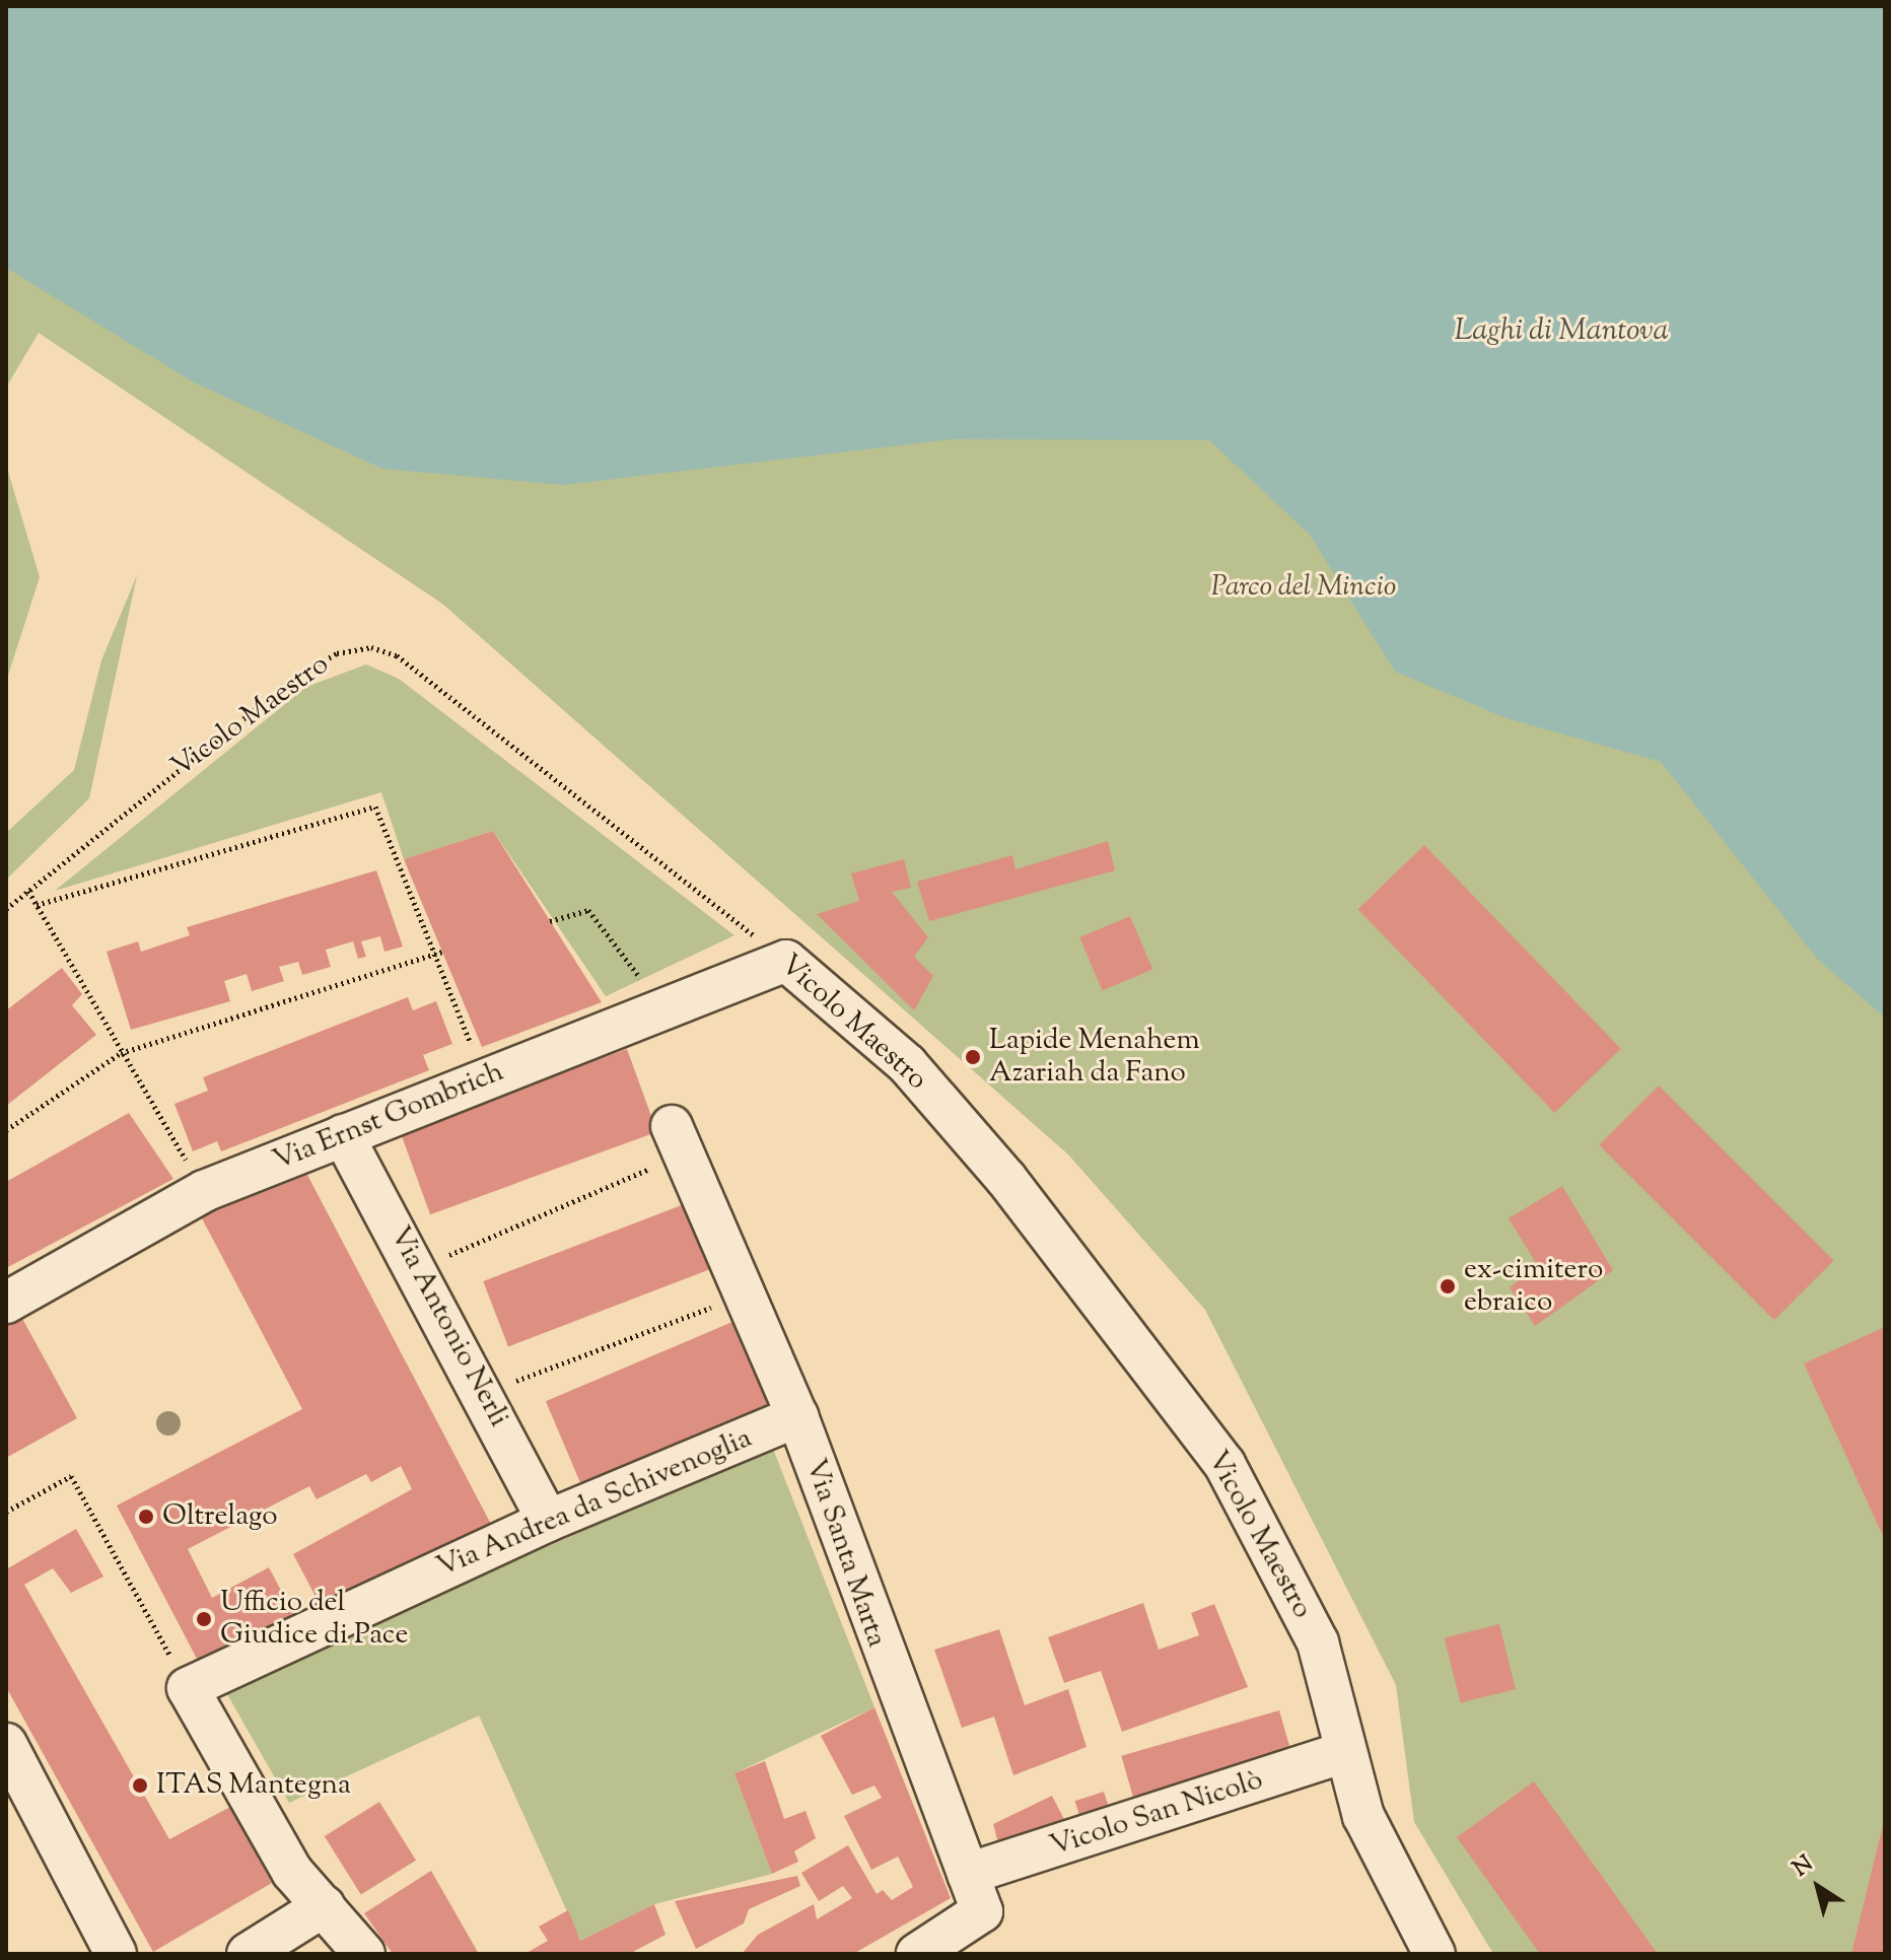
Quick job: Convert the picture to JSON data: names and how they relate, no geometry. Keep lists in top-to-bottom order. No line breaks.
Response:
{"streets":{"street":["Vicolo Maestro","Via Ernst Gombrich","Via Antonio Nerli","Via Andrea da Schivenoglia","Via Santa Marta","Vicolo San Nicolò"]},"crossings":[["Vicolo Maestro","Via Ernst Gombrich"],["Vicolo Maestro","Vicolo San Nicolò"],["Via Ernst Gombrich","Via Antonio Nerli"],["Via Antonio Nerli","Via Andrea da Schivenoglia"],["Via Andrea da Schivenoglia","Via Santa Marta"],["Via Santa Marta","Vicolo San Nicolò"]],"water":["Laghi di Mantova"],"parks":["Parco del Mincio"],"places":["Lapide Menahem Azariah da Fano","ex-cimitero ebraico","Oltrelago","Ufficio del Giudice di Pace","ITAS Mantegna"],"north":"top left"}
